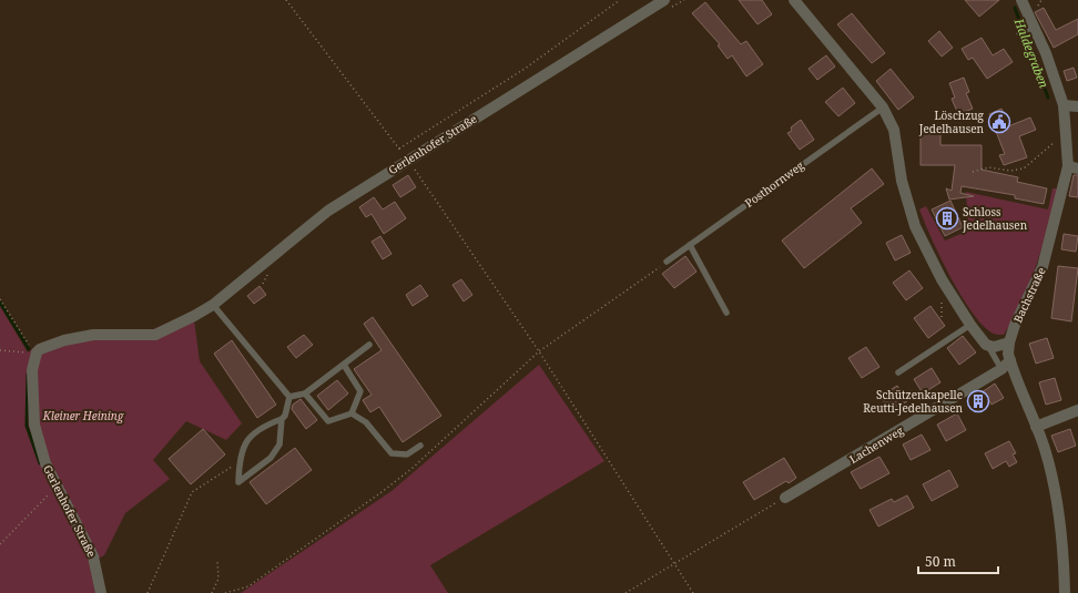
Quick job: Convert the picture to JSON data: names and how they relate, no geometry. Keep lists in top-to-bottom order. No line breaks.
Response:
{"streets":{"street":["Gerlenhofer Straße","Bachstraße","Lachenweg"],"lane":["Posthornweg"]},"crossings":[["Bachstraße","Lachenweg"]],"water":["Haldegraben"],"parks":["Kleiner Heining"],"places":{"public building":["Löschzug Jedelhausen"],"building":["Schloss Jedelhausen","Schützenkapelle Reutti-Jedelhausen"]},"scale_bar":"50 m"}
